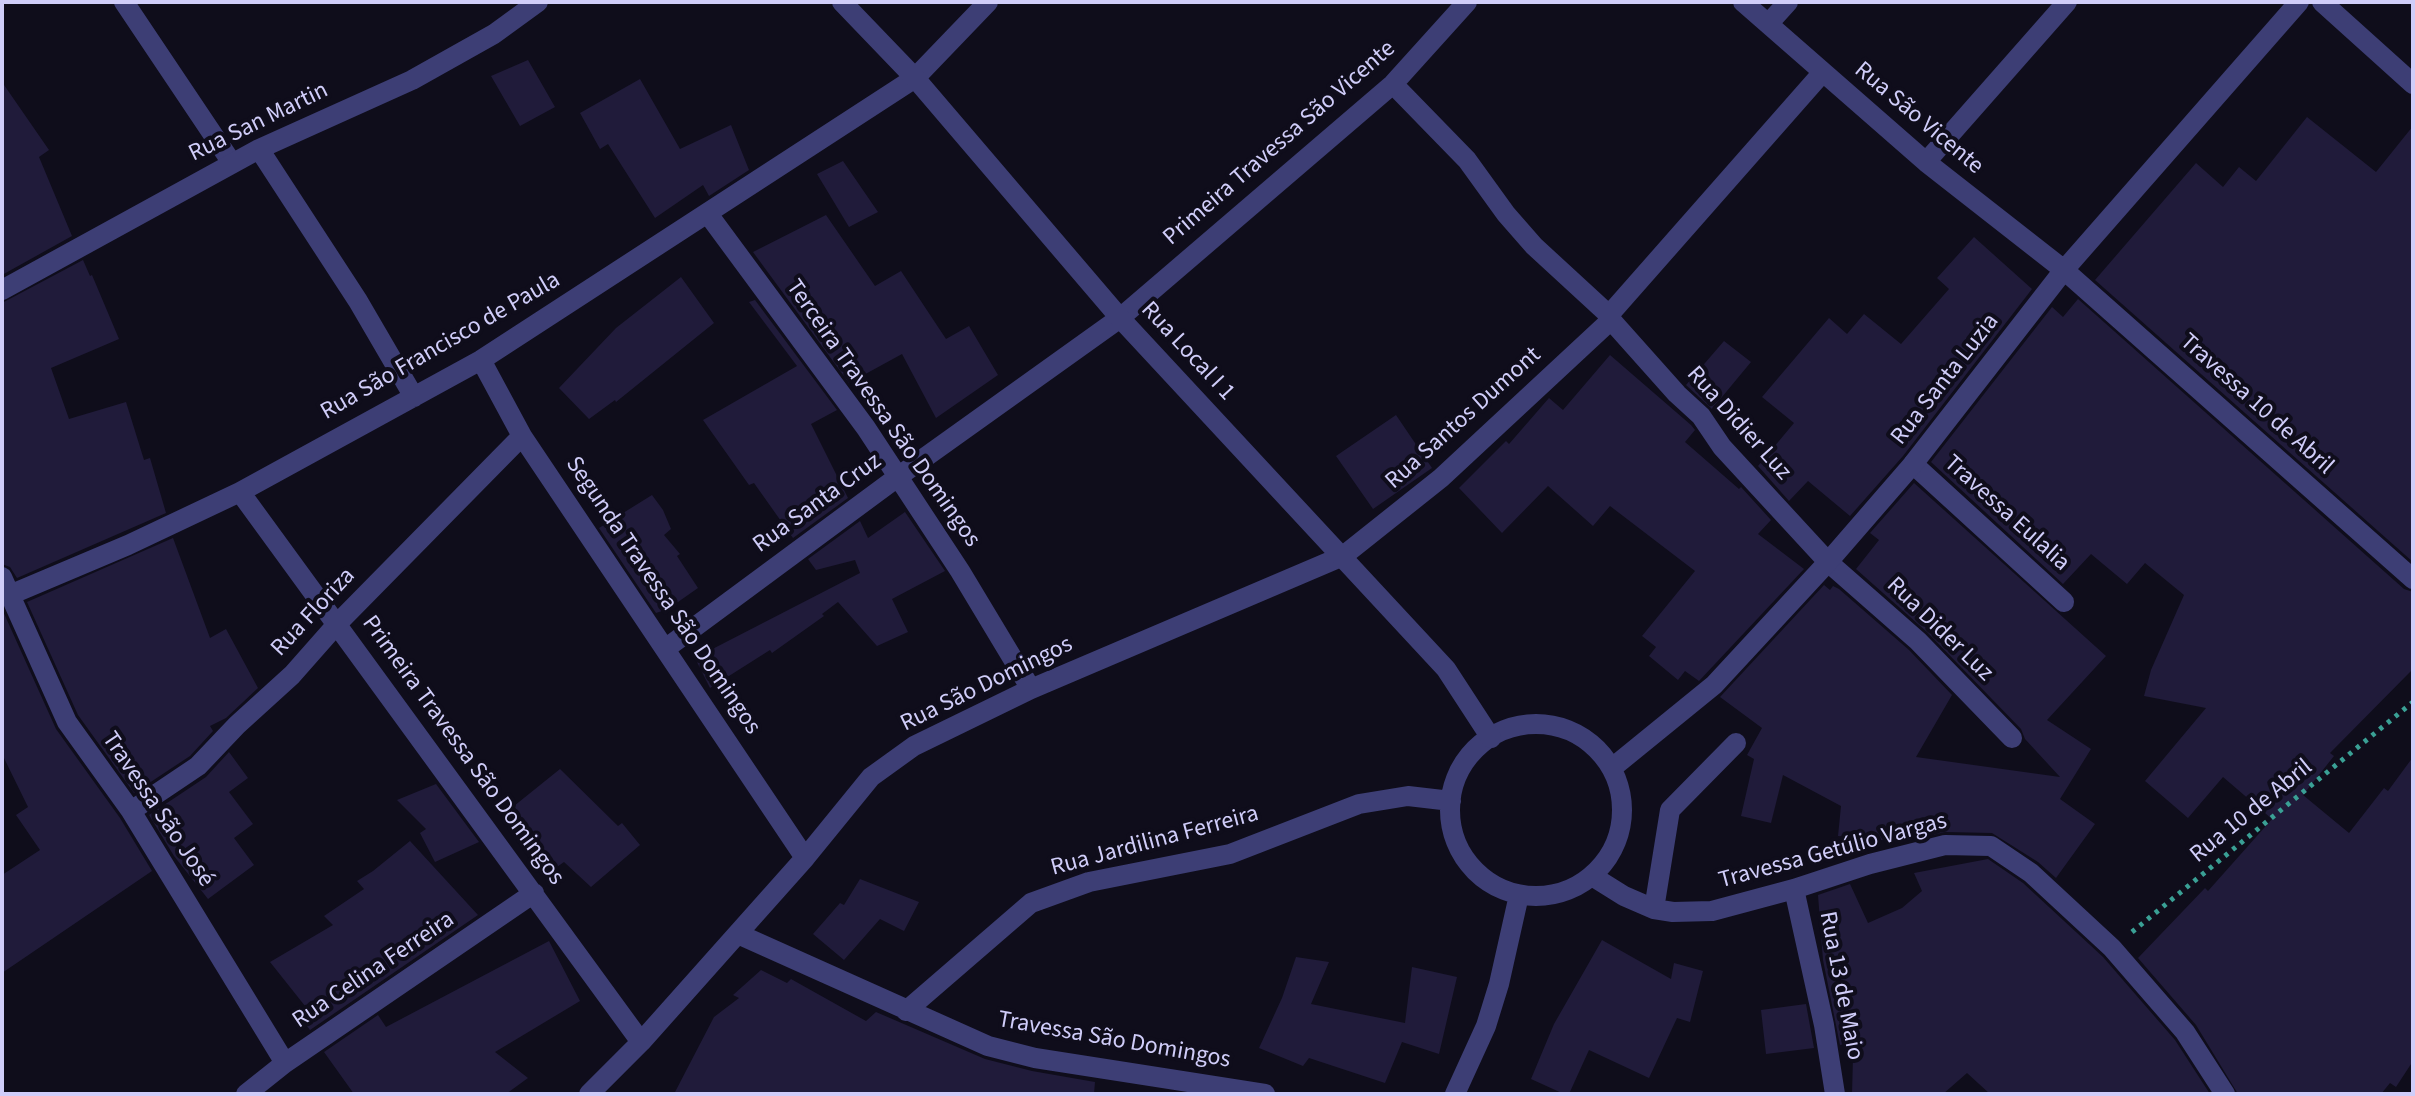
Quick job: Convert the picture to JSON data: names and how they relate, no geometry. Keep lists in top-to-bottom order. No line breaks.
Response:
{"streets":{"street":["Rua São Vicente","Rua San Martin","Primeira Travessa São Vicente","Rua São Francisco de Paula","Rua Local I 1","Rua Santa Luzia","Travessa 10 de Abril","Terceira Travessa São Domingos","Rua Santos Dumont","Rua Didier Luz","Rua Santa Cruz","Travessa Eulalia","Segunda Travessa São Domingos","Rua Floriza","Rua Dider Luz","Rua São Domingos","Primeira Travessa São Domingos","Travessa São José","Rua Jardilina Ferreira","Travessa Getúlio Vargas","Rua Celina Ferreira","Rua 13 de Maio","Travessa São Domingos"],"path":["Rua 10 de Abril"]},"crossings":[["Rua São Vicente","Rua Santa Luzia"],["Rua São Vicente","Travessa 10 de Abril"],["Primeira Travessa São Vicente","Rua Local I 1"],["Primeira Travessa São Vicente","Rua Didier Luz"],["Primeira Travessa São Vicente","Rua Santa Cruz"],["Rua São Francisco de Paula","Rua Local I 1"],["Rua São Francisco de Paula","Terceira Travessa São Domingos"],["Rua São Francisco de Paula","Segunda Travessa São Domingos"],["Rua São Francisco de Paula","Primeira Travessa São Domingos"],["Rua São Francisco de Paula","Travessa São José"],["Rua Local I 1","Rua Santa Luzia"],["Rua Local I 1","Rua Santos Dumont"],["Rua Local I 1","Rua Santa Cruz"],["Rua Local I 1","Rua São Domingos"],["Rua Local I 1","Rua Jardilina Ferreira"],["Rua Local I 1","Travessa Getúlio Vargas"],["Rua Santa Luzia","Travessa 10 de Abril"],["Rua Santa Luzia","Rua Didier Luz"],["Rua Santa Luzia","Travessa Eulalia"],["Rua Santa Luzia","Rua Dider Luz"],["Rua Santa Luzia","Rua Jardilina Ferreira"],["Rua Santa Luzia","Travessa Getúlio Vargas"],["Terceira Travessa São Domingos","Rua Santa Cruz"],["Terceira Travessa São Domingos","Rua São Domingos"],["Rua Santos Dumont","Rua Didier Luz"],["Rua Santos Dumont","Rua São Domingos"],["Rua Didier Luz","Rua Dider Luz"],["Rua Santa Cruz","Segunda Travessa São Domingos"],["Segunda Travessa São Domingos","Rua Floriza"],["Segunda Travessa São Domingos","Rua São Domingos"],["Rua Floriza","Primeira Travessa São Domingos"],["Rua Floriza","Travessa São José"],["Rua São Domingos","Primeira Travessa São Domingos"],["Rua São Domingos","Travessa São Domingos"],["Primeira Travessa São Domingos","Rua Celina Ferreira"],["Travessa São José","Rua Celina Ferreira"],["Rua 10 de Abril","Travessa Getúlio Vargas"],["Rua Jardilina Ferreira","Travessa Getúlio Vargas"],["Rua Jardilina Ferreira","Travessa São Domingos"],["Travessa Getúlio Vargas","Rua 13 de Maio"]]}
